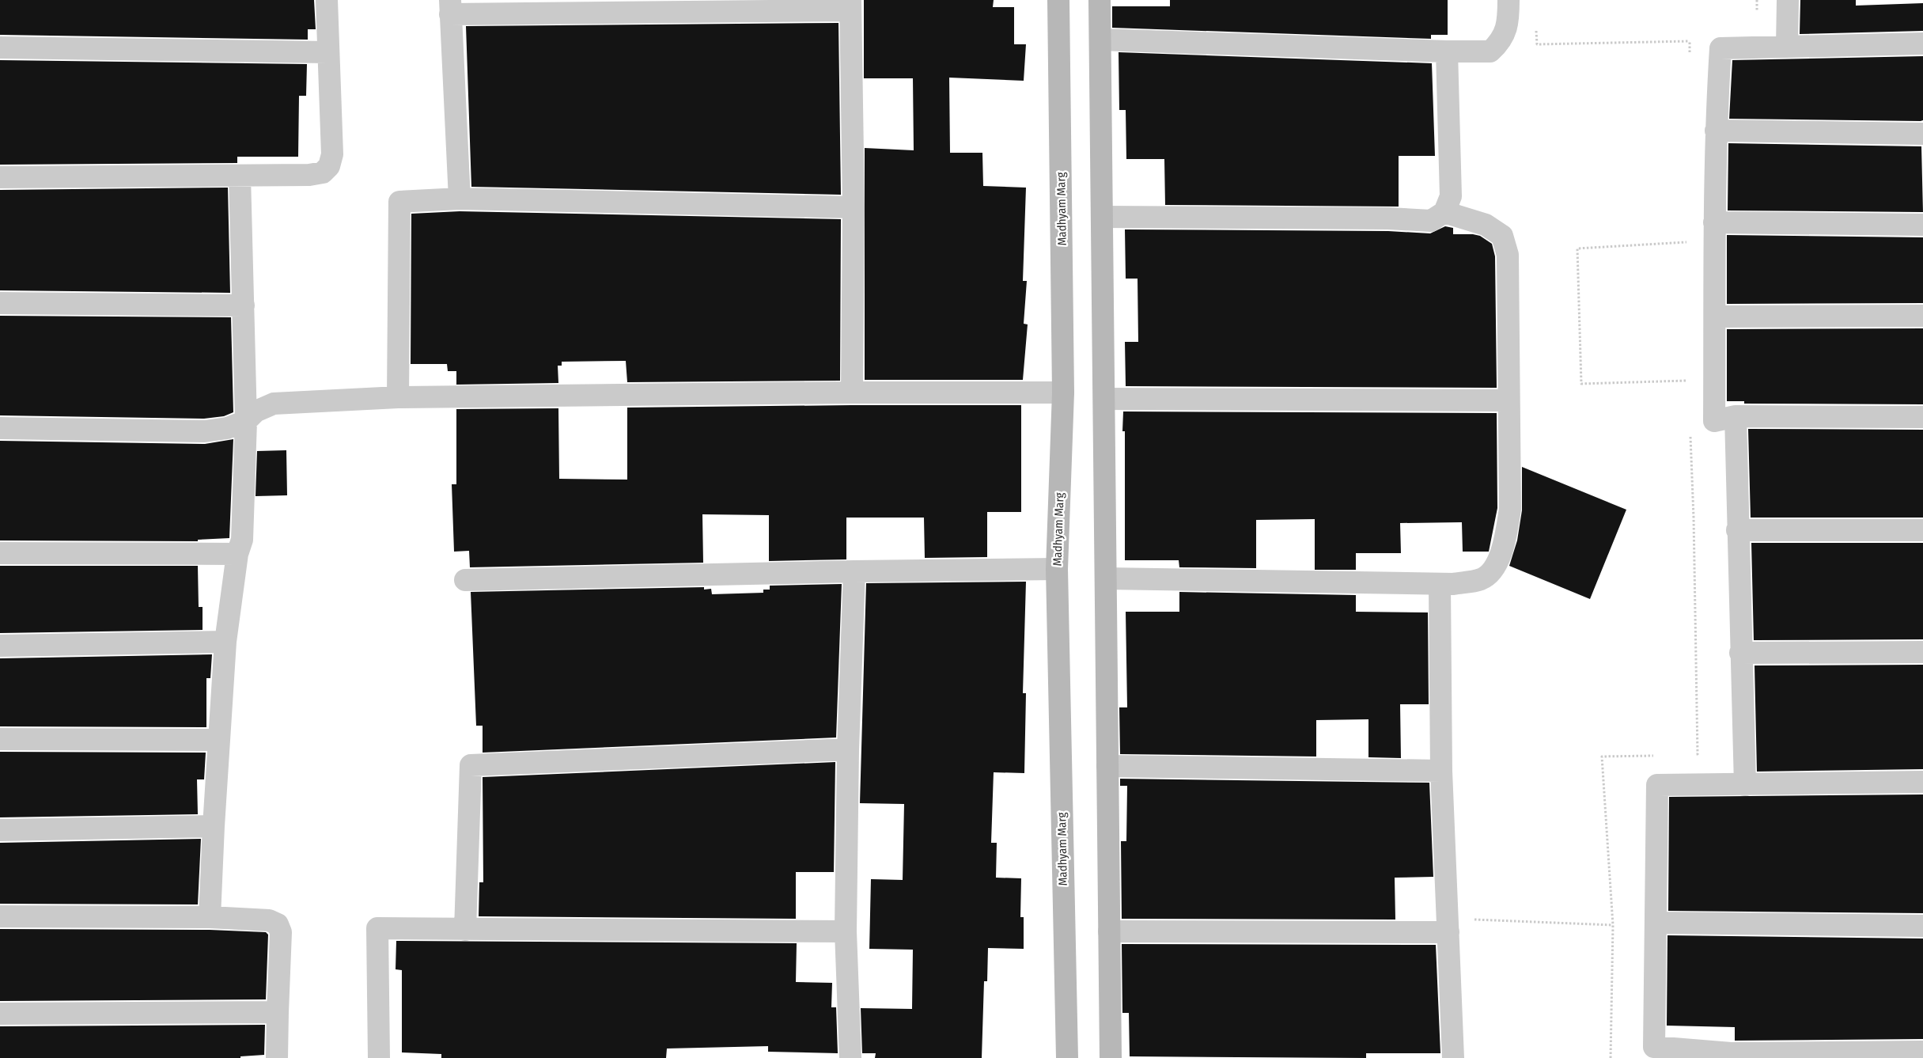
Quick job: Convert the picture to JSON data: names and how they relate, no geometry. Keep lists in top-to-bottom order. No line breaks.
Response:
{"streets":{"street":["Madhyam Marg"]}}
